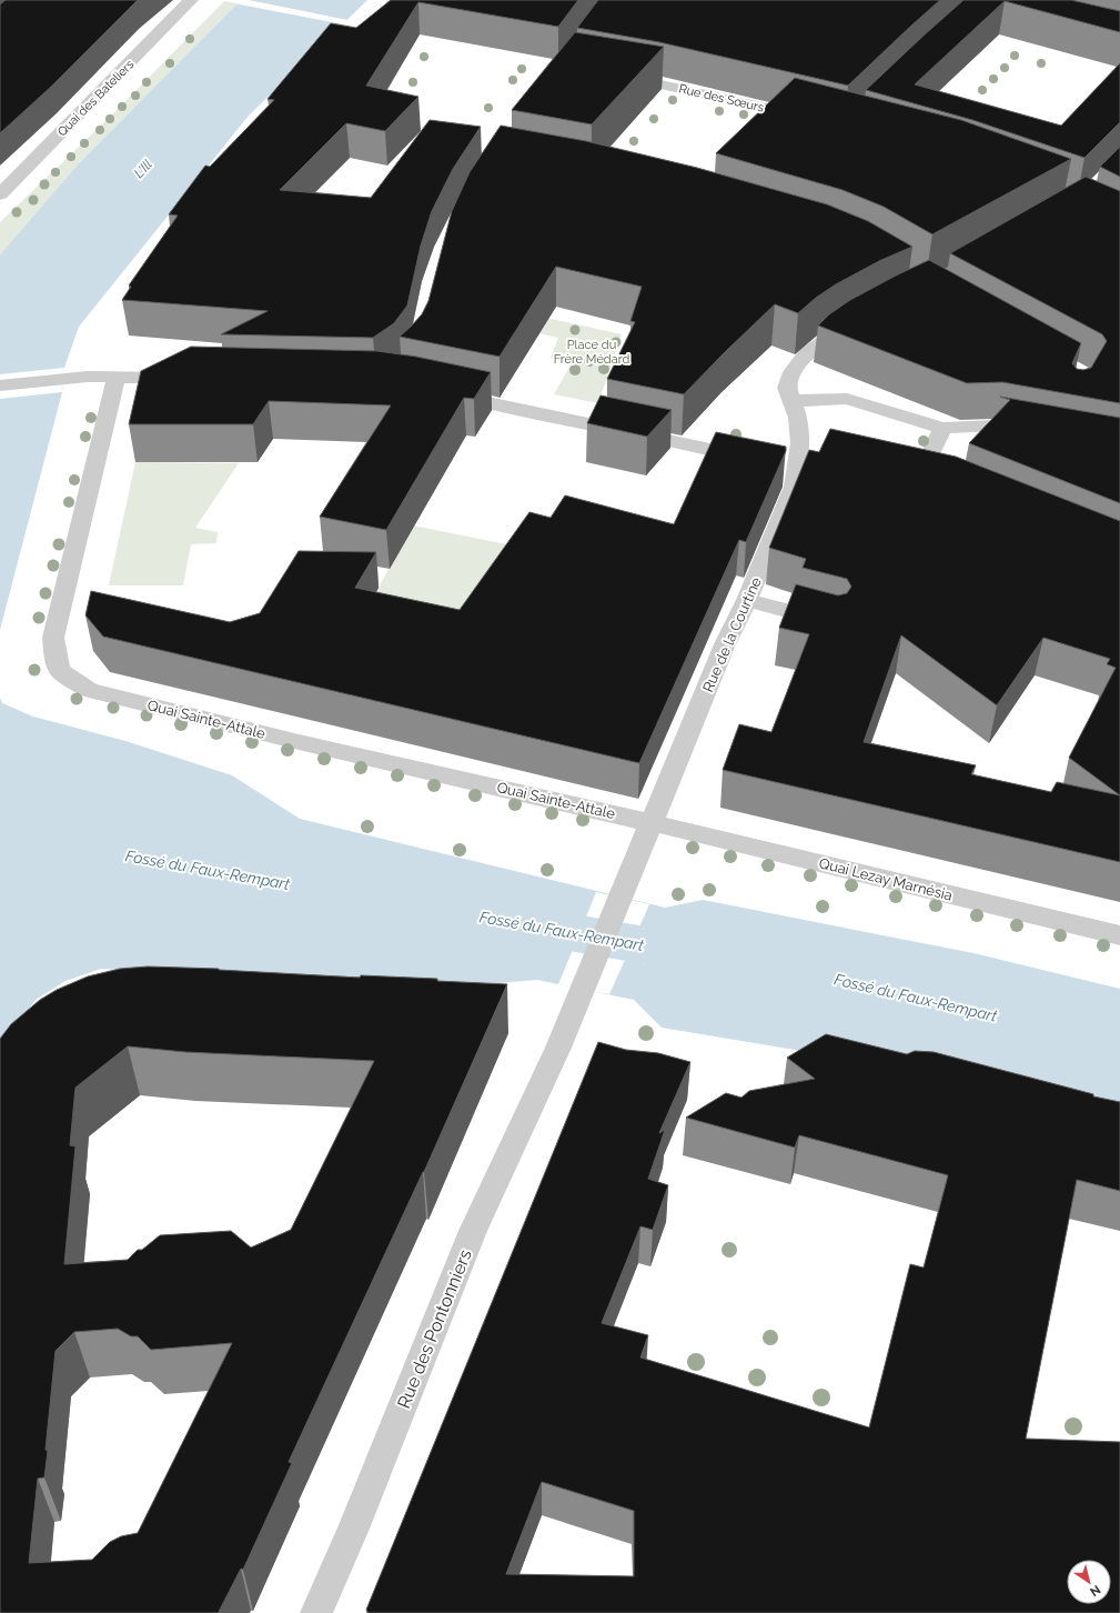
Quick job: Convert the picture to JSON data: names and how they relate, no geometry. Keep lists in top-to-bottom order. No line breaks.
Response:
{"streets":{"street":["Quai des Bateliers","Rue des Sœurs","Rue de la Courtine","Quai Sainte-Attale","Quai Lezay Marnésia","Rue des Pontonniers"]},"crossings":[["Rue de la Courtine","Quai Sainte-Attale"],["Rue de la Courtine","Quai Lezay Marnésia"],["Rue de la Courtine","Rue des Pontonniers"],["Quai Sainte-Attale","Quai Lezay Marnésia"]],"water":["L'Ill","Fossé du Faux-Rempart"],"parks":["Place du Frère Médard"],"north":"bottom right"}
